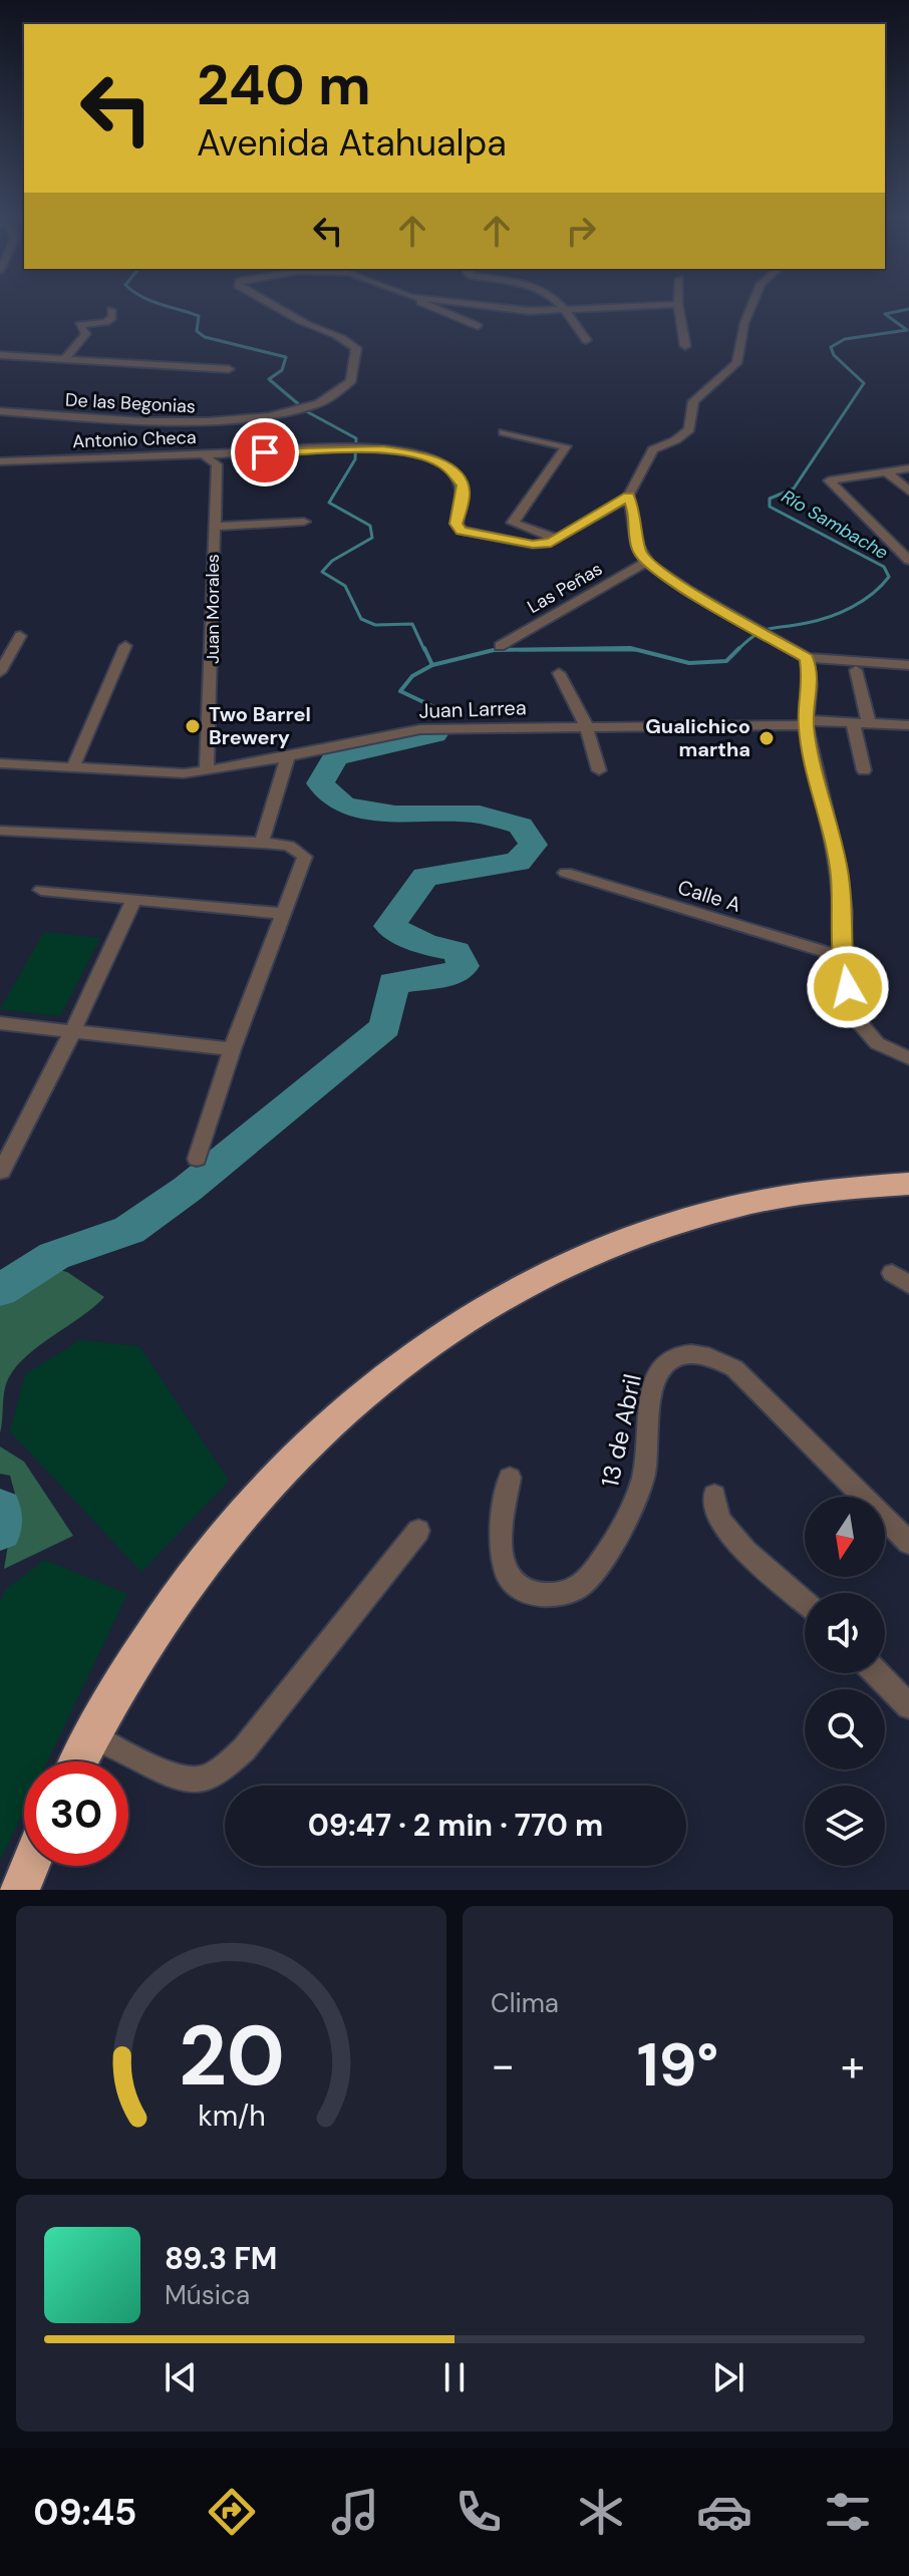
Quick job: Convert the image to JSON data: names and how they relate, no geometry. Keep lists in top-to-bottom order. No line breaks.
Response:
{"streets":{"street":["De las Begonias","Antonio Checa","Las Peñas","Juan Morales","Juan Larrea","Calle A","13 de Abril"]},"crossings":[["Antonio Checa","Juan Morales"],["Juan Morales","Juan Larrea"]],"water":["Río Sambache"],"places":["Two Barrel Brewery","Gualichico martha"],"north":"bottom","page":{"turn":["240 m","Avenida Atahualpa"],"limit":"30","trip":"09:47 · 2 min · 770 m","tile":"Clima","heat":["−","19°","+"],"song":["89.3 FM","Música"],"tabs":"09:45","gauge":["20","km/h"]}}
